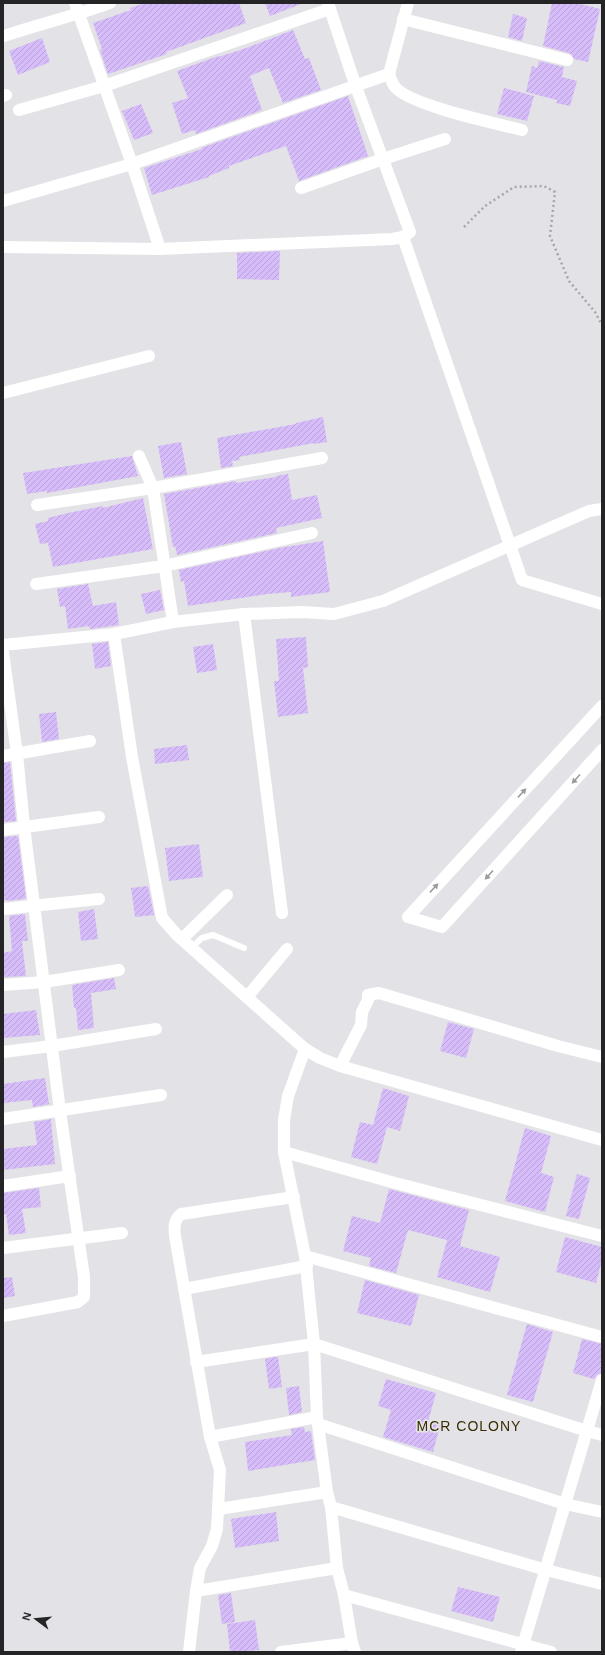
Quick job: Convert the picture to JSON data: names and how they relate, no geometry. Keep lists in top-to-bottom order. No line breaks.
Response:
{"districts":["MCR COLONY"],"north":"left"}
